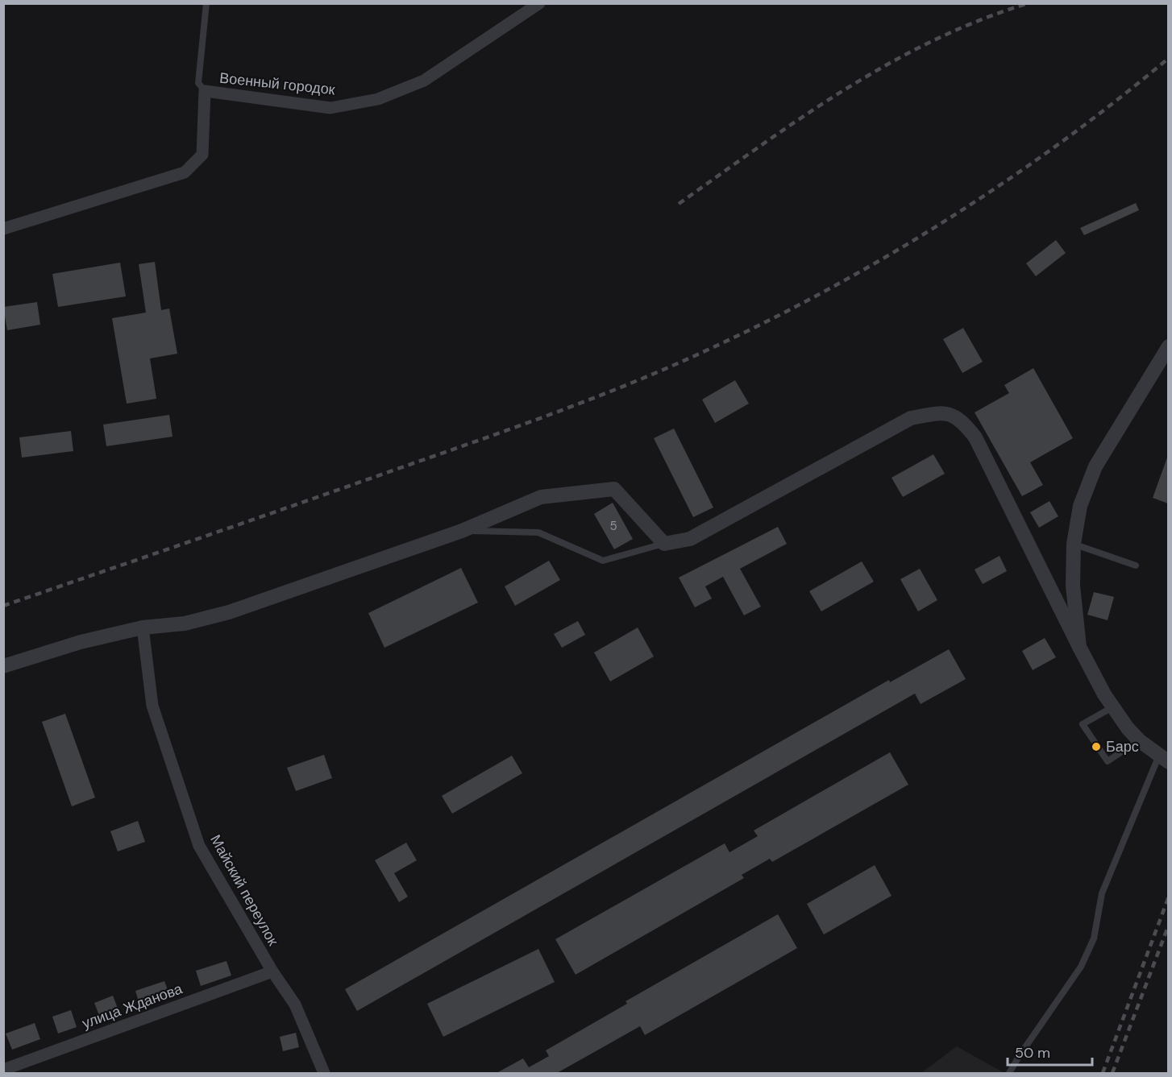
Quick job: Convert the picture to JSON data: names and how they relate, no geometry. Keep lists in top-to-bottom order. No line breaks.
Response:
{"streets":{"street":["Военный городок","Майский переулок","улица Жданова"]},"crossings":[["Майский переулок","улица Жданова"]],"places":["Барс"],"house_numbers":["5"],"scale_bar":"50 m"}
